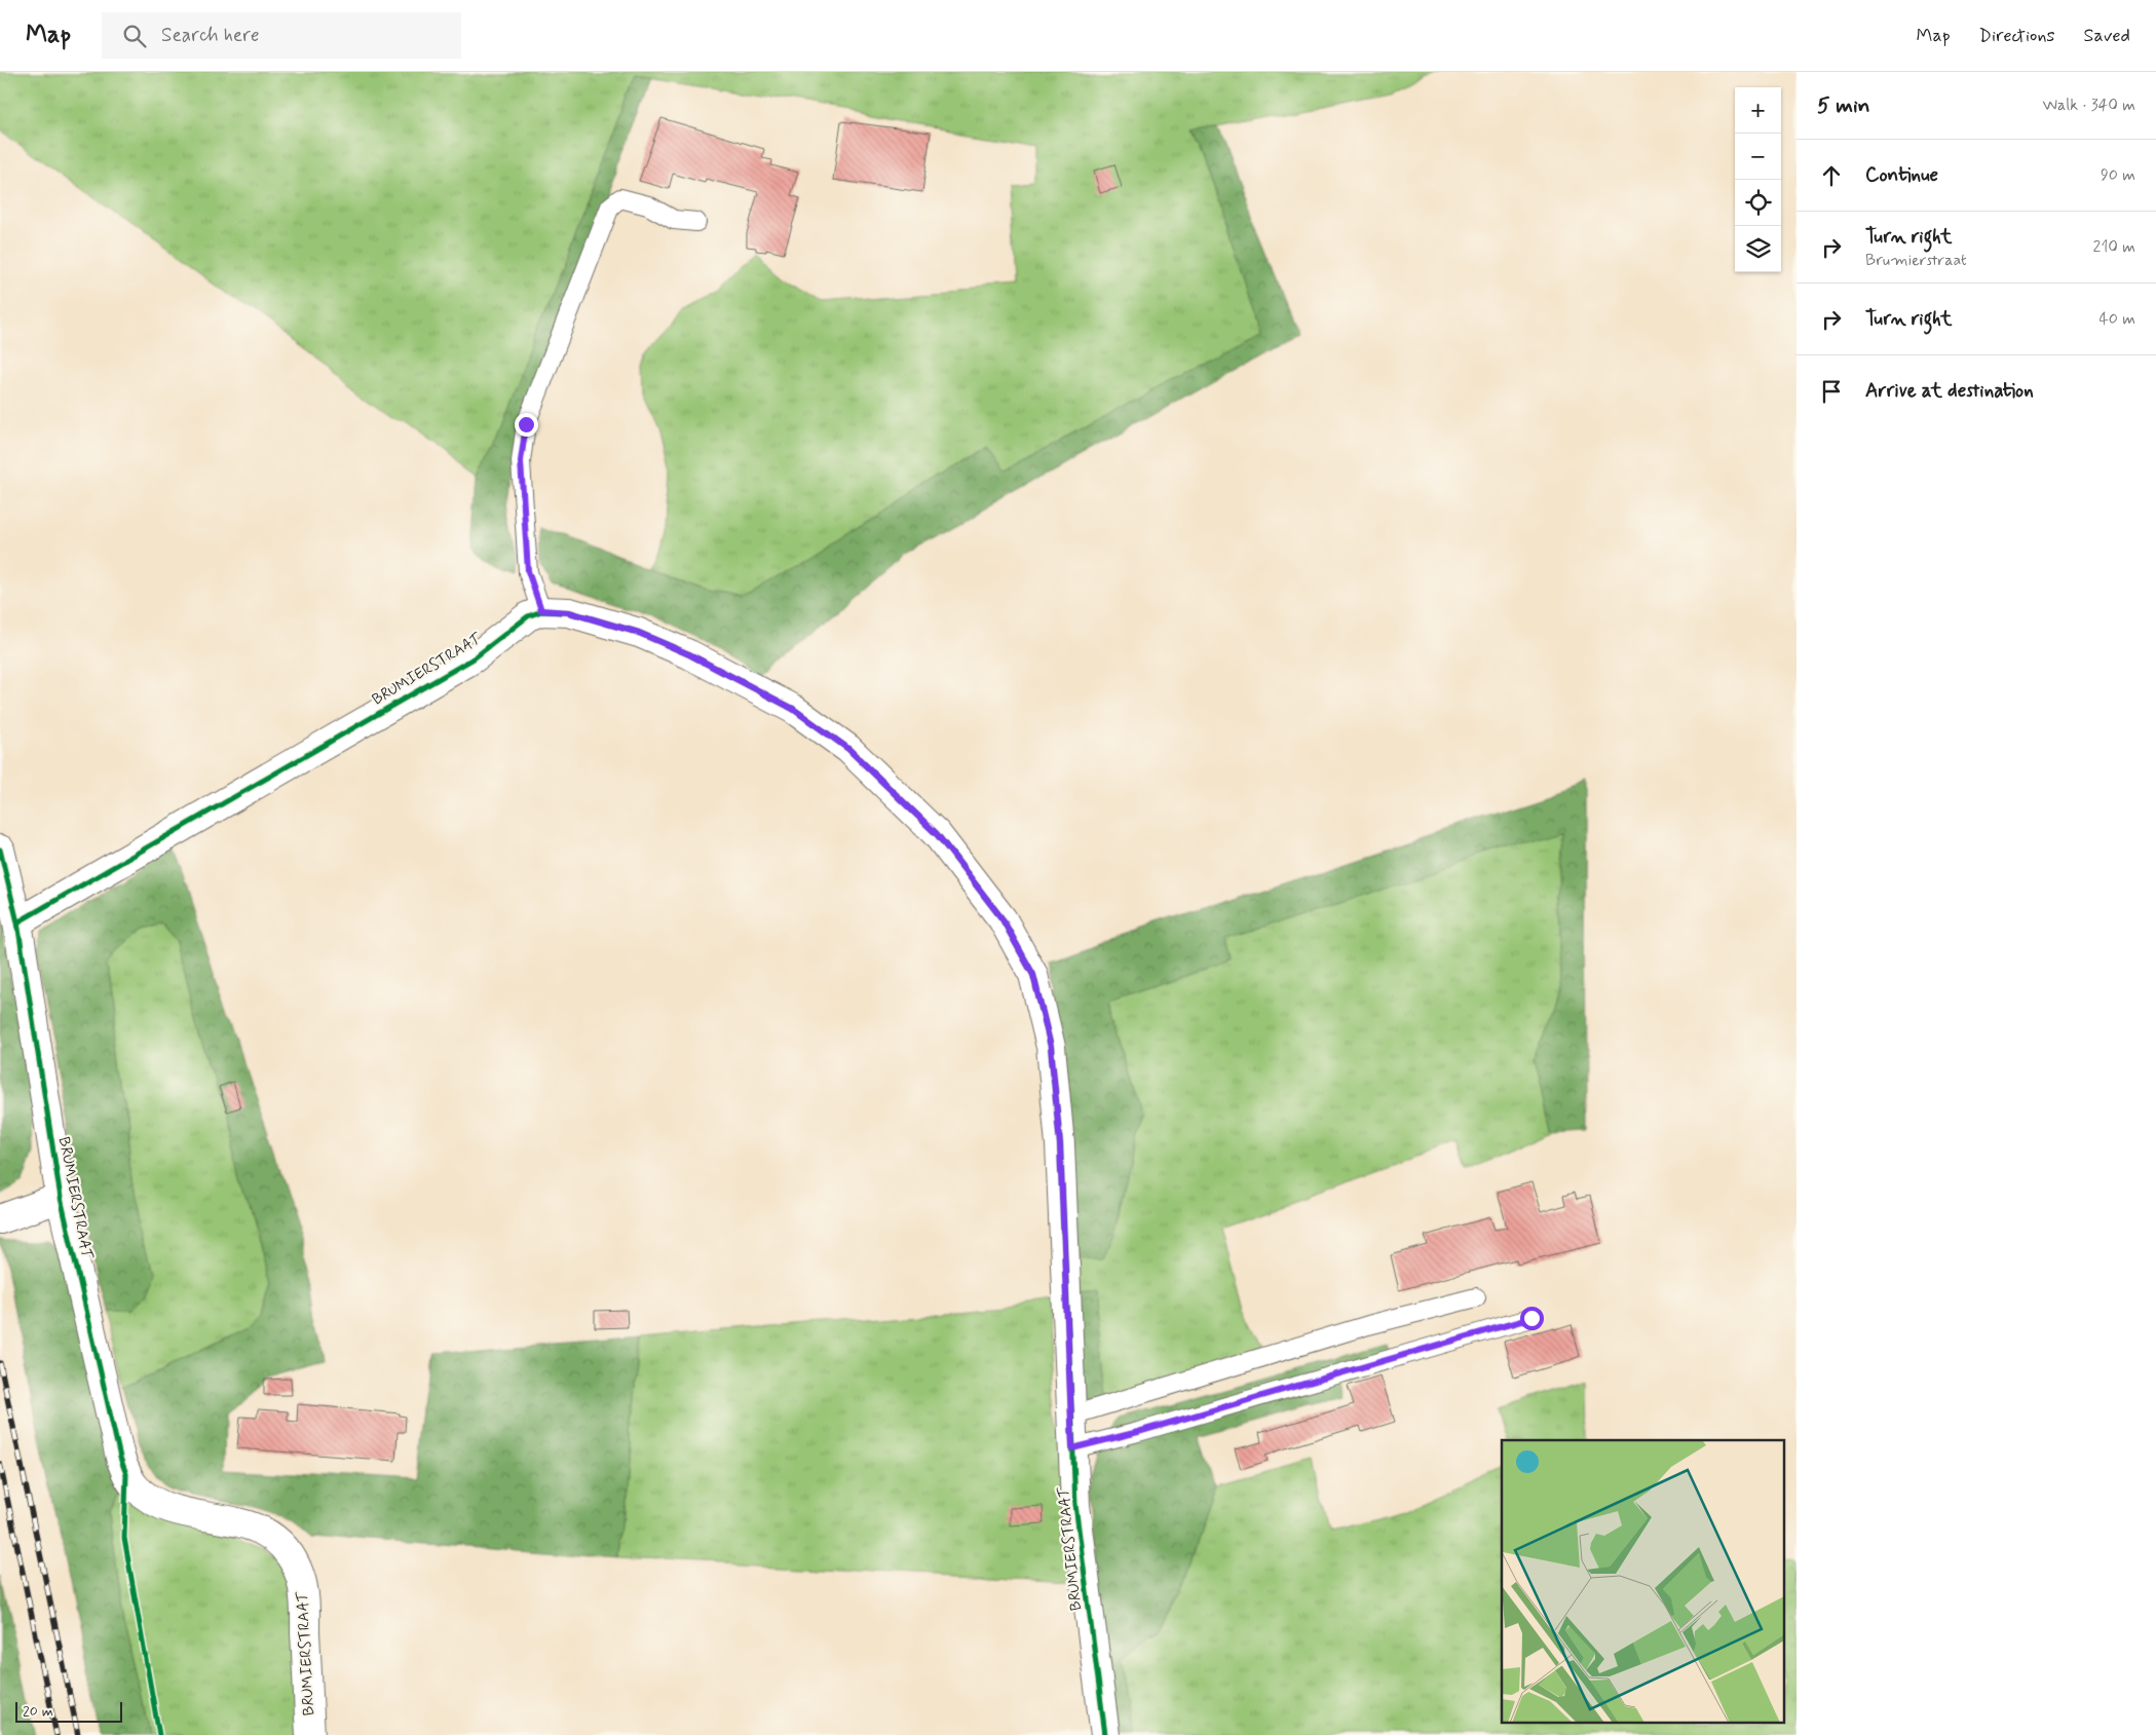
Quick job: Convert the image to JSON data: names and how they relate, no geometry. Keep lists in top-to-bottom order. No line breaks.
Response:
{"streets":{"street":["BRUMIERSTRAAT"]},"scale_bar":"20 m","page":{"header":"Map","search":"Search here","nav":["Map","Directions","Saved"],"heading":["5 min","Walk · 340 m"],"map_buttons":["+","−"],"list":[["Continue","90 m"],["Turn right","Brumierstraat","210 m"],["Turn right","40 m"],"Arrive at destination"],"scale":"20 m"}}
